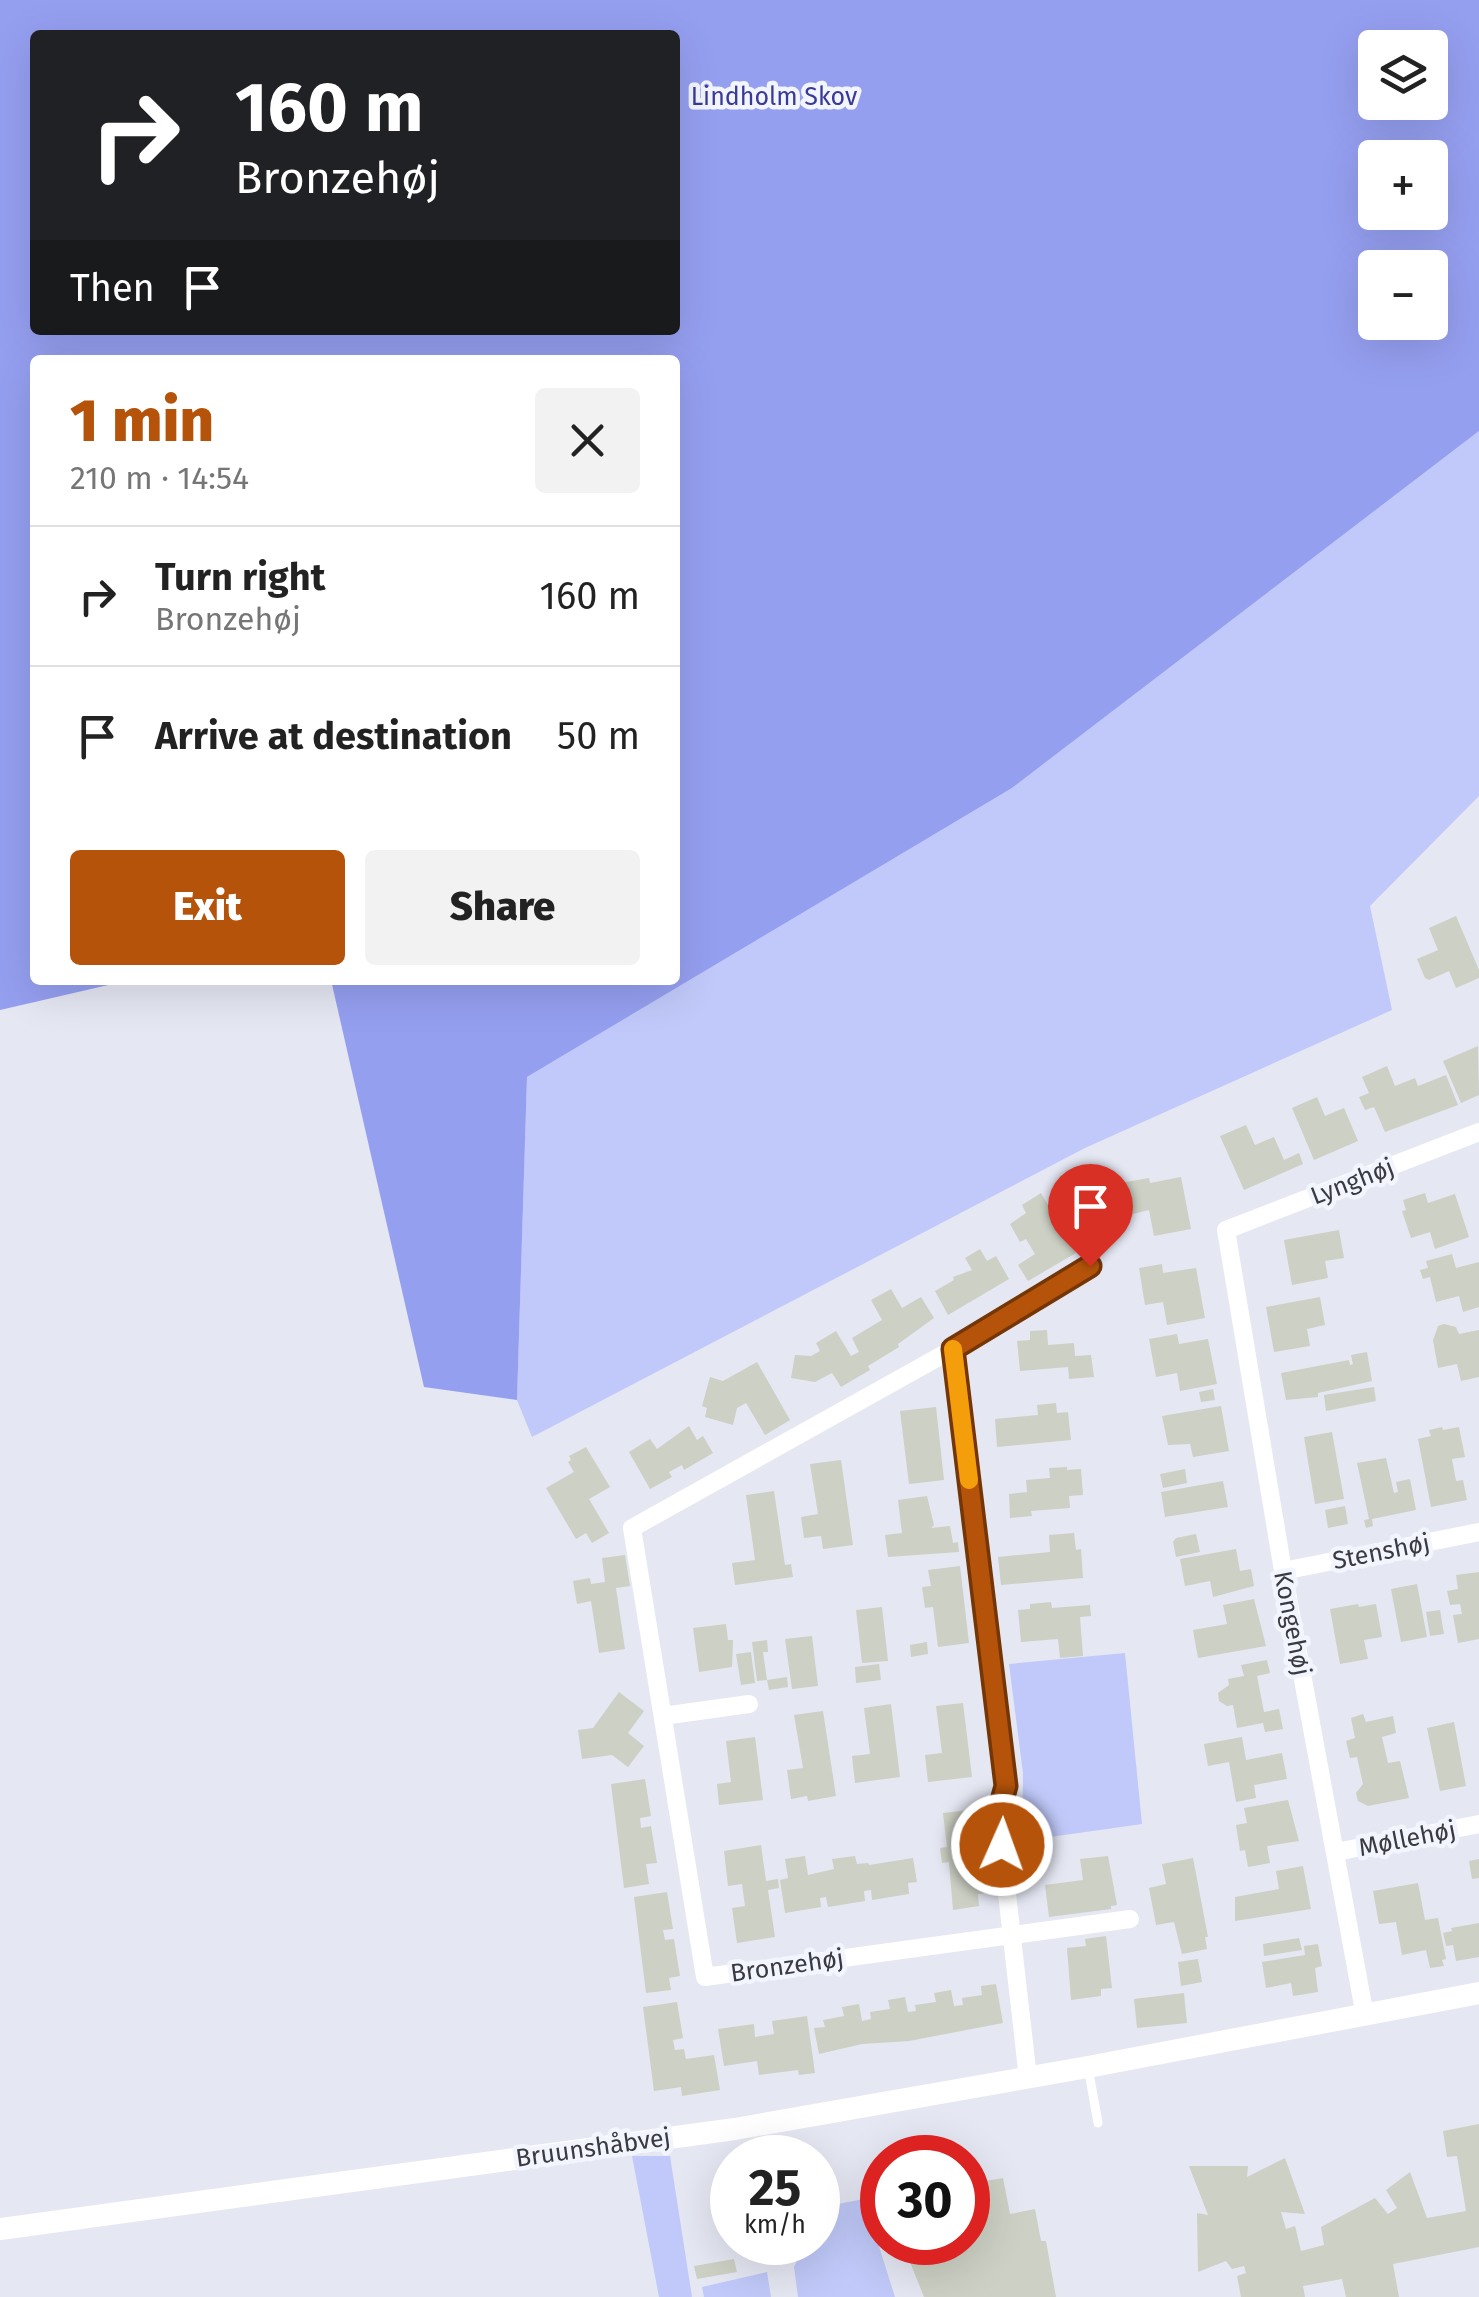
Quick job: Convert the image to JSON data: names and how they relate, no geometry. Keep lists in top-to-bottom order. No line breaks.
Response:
{"streets":{"street":["Lynghøj","Stenshøj","Kongehøj","Møllehøj","Bronzehøj","Bruunshåbvej"]},"crossings":[["Lynghøj","Kongehøj"],["Stenshøj","Kongehøj"],["Kongehøj","Møllehøj"],["Kongehøj","Bruunshåbvej"]],"parks":["Lindholm Skov"],"page":{"map_buttons":["+","−"],"turn":["160 m","Bronzehøj"],"then":"Then","heading":["1 min","210 m · 14:54"],"list":[{"name":"Turn right","note":"Bronzehøj","value":"160 m"},{"name":"Arrive at destination","value":"50 m"}],"buttons":["Exit","Share"],"speed":"25 km/h","limit":"30"}}
